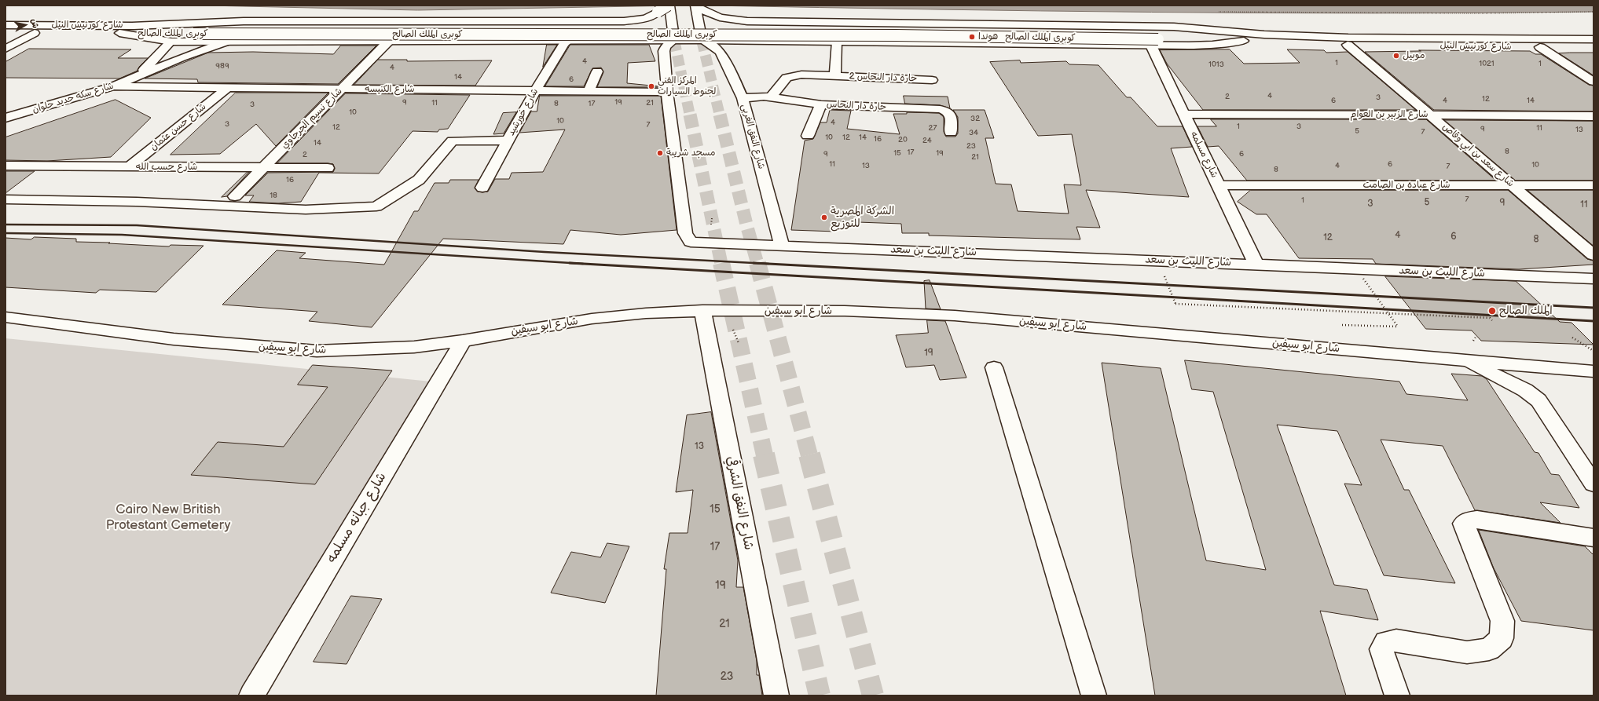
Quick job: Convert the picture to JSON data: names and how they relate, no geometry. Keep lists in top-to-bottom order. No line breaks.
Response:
{"streets":{"main road":["شارع كورنيش النيل","كوبرى الملك الصالح","حارة دار النحاس 2","شارع الكنيسه","شارع سكه حديد حلوان","حارة دار النحاس","شارع خورشيد","شارع الزبير بن العوام","شارع نسيم الجرجاوي","شارع حسن عثمان","شارع النفق الغربى","شارع مسلمه","شارع سعد بن ابي وقاص","شارع حسب الله","شارع عباده بن الصامت","شارع الليث بن سعد","شارع ابو سيفين","شارع النفق الشرقي","شارع جبانه مسلمه"]},"crossings":[["شارع كورنيش النيل","كوبرى الملك الصالح"],["شارع كورنيش النيل","شارع سعد بن ابي وقاص"],["حارة دار النحاس 2","حارة دار النحاس"],["شارع الكنيسه","شارع سكه حديد حلوان"],["شارع الكنيسه","شارع خورشيد"],["شارع الكنيسه","شارع نسيم الجرجاوي"],["شارع الكنيسه","شارع حسن عثمان"],["شارع الكنيسه","شارع الليث بن سعد"],["حارة دار النحاس","شارع النفق الغربى"],["شارع الزبير بن العوام","شارع مسلمه"],["شارع الزبير بن العوام","شارع سعد بن ابي وقاص"],["شارع نسيم الجرجاوي","شارع حسب الله"],["شارع حسن عثمان","شارع حسب الله"],["شارع النفق الغربى","شارع الليث بن سعد"],["شارع مسلمه","شارع عباده بن الصامت"],["شارع مسلمه","شارع الليث بن سعد"],["شارع سعد بن ابي وقاص","شارع عباده بن الصامت"],["شارع ابو سيفين","شارع النفق الشرقي"],["شارع ابو سيفين","شارع جبانه مسلمه"]],"parks":["Cairo New British Protestant Cemetery"],"places":["هوندا","موبيل","المركز الفني لجنوط السيارات","مسجد شريبة","الشركة المصرية للتوزيع","الملك الصالح"],"house_numbers":["4","1","1021","1","1013","989","4","14","6","4","2","3","12","6","4","14","9","19","11","21","8","17","3","10","32","10","4","3","7","1","3","12","27","11","9","13","5","7","34","10","12","14","16","20","24","14","23","8","17","15","19","9","6","2","21","11","6","10","13","4","7","8","16","18","7","1","5","9","3","11","4","6","12","8","19","13","15","17","19","21","23"],"north":"right"}
